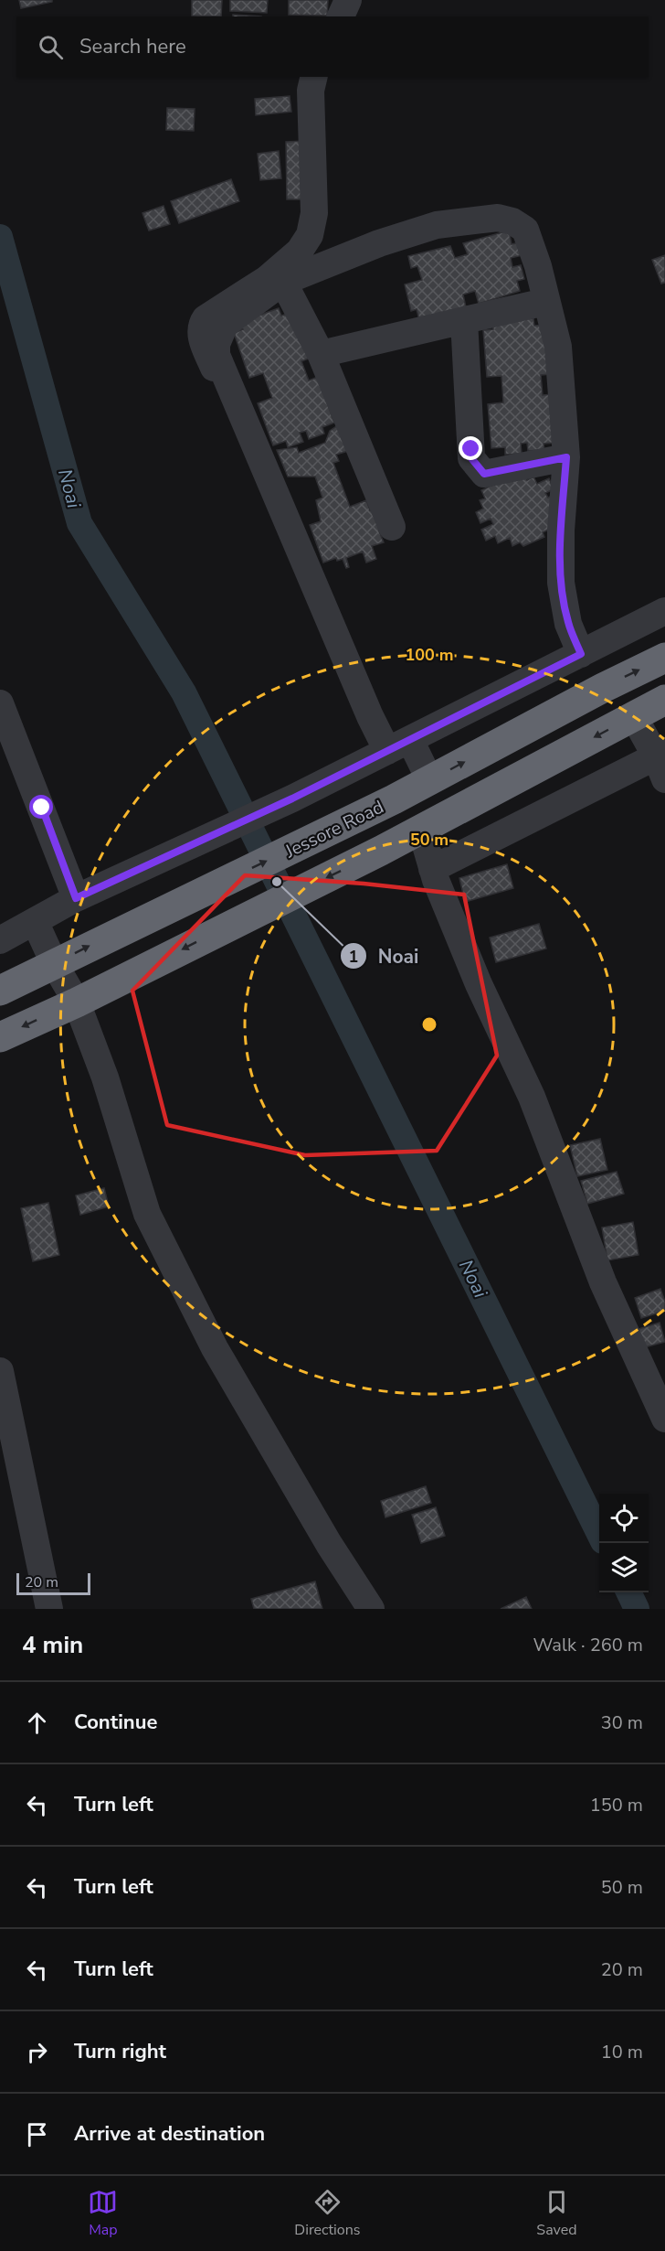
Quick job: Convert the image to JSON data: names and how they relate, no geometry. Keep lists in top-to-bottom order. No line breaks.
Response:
{"streets":{"highway":["Jessore Road"]},"water":["Noai"],"places":["Noai"],"scale_bar":"20 m","page":{"search":"Search here","scale":"20 m","heading":["4 min","Walk · 260 m"],"list":[["Continue","30 m"],["Turn left","150 m"],["Turn left","50 m"],["Turn left","20 m"],["Turn right","10 m"],"Arrive at destination"],"nav":["Map","Directions","Saved"]},"rings":["100 m","50 m"]}
